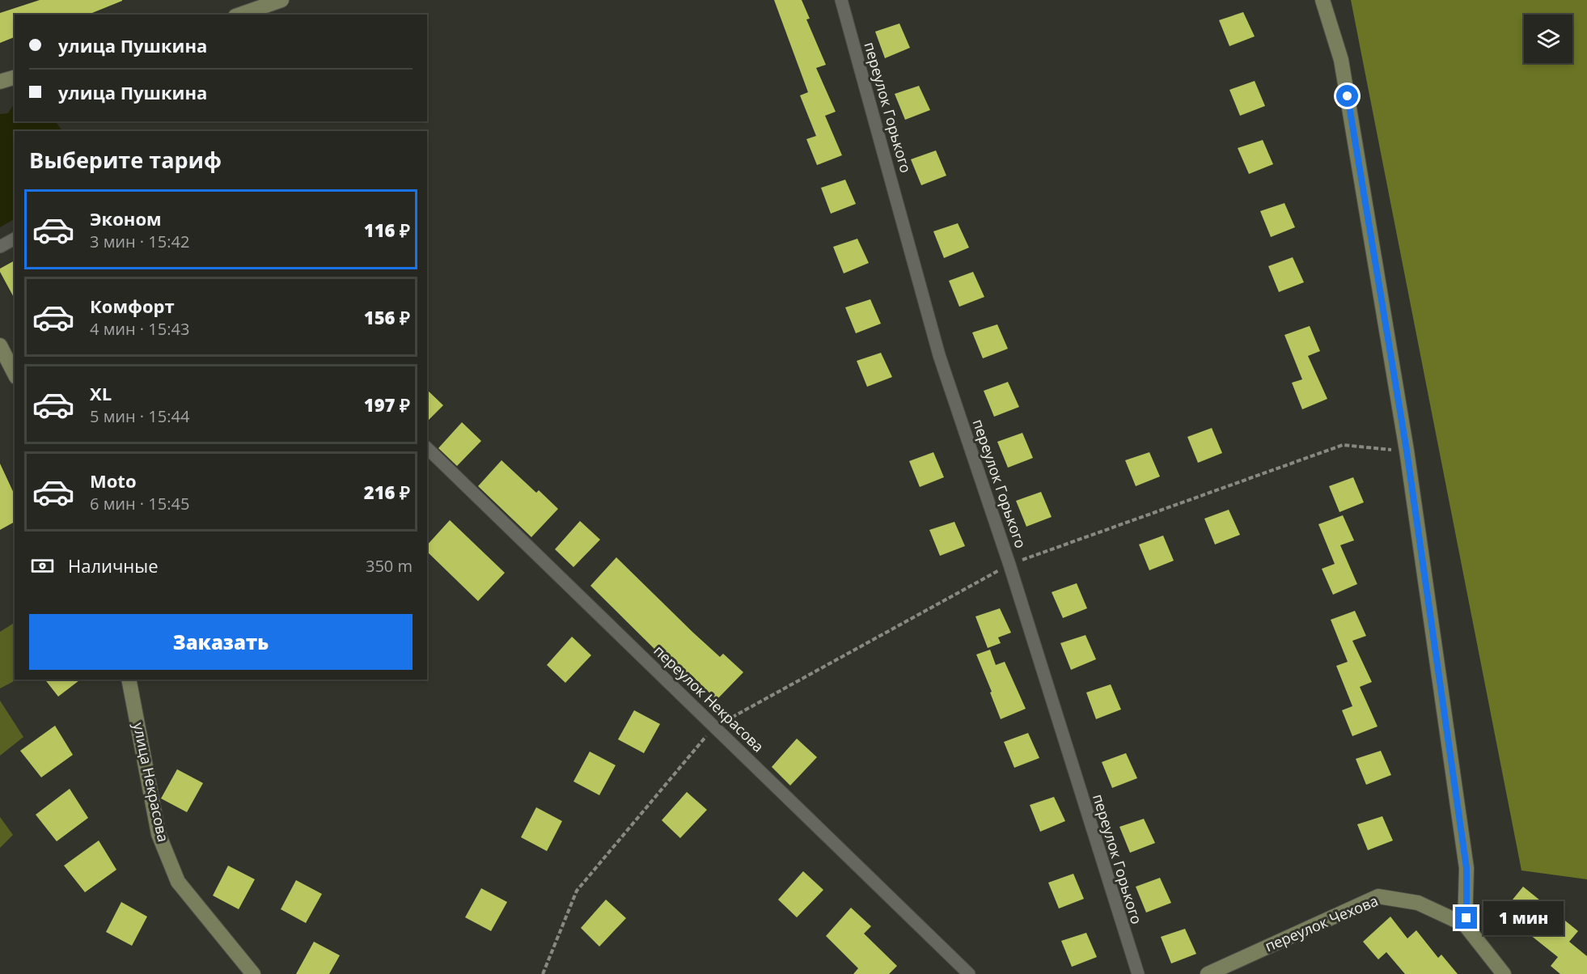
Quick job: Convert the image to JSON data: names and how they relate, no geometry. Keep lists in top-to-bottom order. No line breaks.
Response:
{"streets":{"street":["переулок Горького","переулок Некрасова","улица Некрасова","переулок Чехова"]},"page":{"banner":["улица Пушкина","улица Пушкина"],"heading":"Выберите тариф","list":[{"name":"Эконом","note":"3 мин · 15:42","value":"116 ₽"},{"name":"Комфорт","note":"4 мин · 15:43","value":"156 ₽"},{"name":"XL","note":"5 мин · 15:44","value":"197 ₽"},{"name":"Moto","note":"6 мин · 15:45","value":"216 ₽"}],"pay":["Наличные","350 m"],"buttons":"Заказать","bubble":"1 мин"}}
